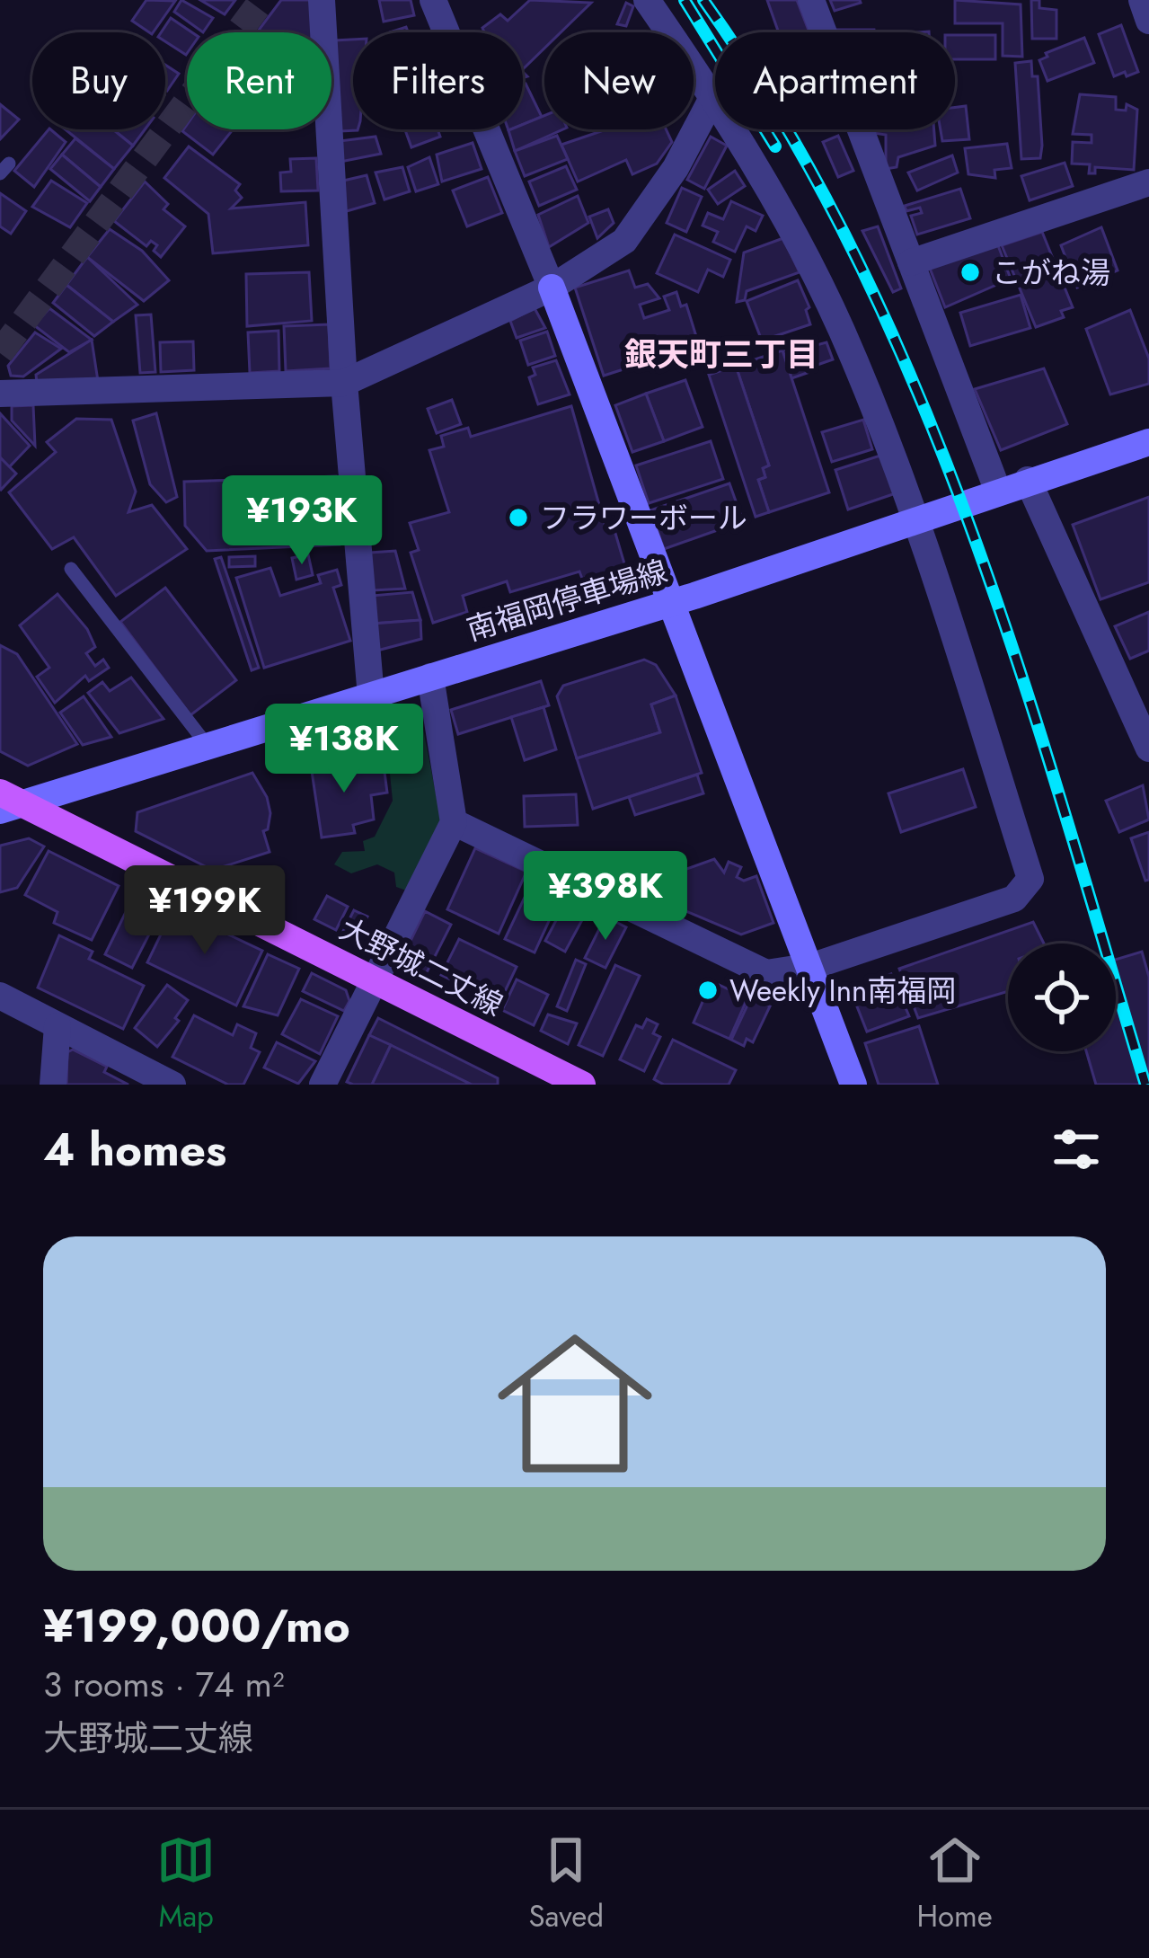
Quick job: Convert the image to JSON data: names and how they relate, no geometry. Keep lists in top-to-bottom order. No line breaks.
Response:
{"streets":{"main road":["南福岡停車場線","大野城二丈線"]},"crossings":[["南福岡停車場線","大野城二丈線"]],"districts":["銀天町三丁目"],"places":["こがね湯","フラワーボール","Weekly Inn南福岡"],"page":{"chip":["Buy","Rent","Filters","New","Apartment"],"price":["¥193K","¥138K","¥398K","¥199K"],"heading":"4 homes","list":[{"name":"¥199,000/mo","note":"3 rooms · 74 m² · 大野城二丈線"}],"tabs":["Map","Saved","Home"]}}
